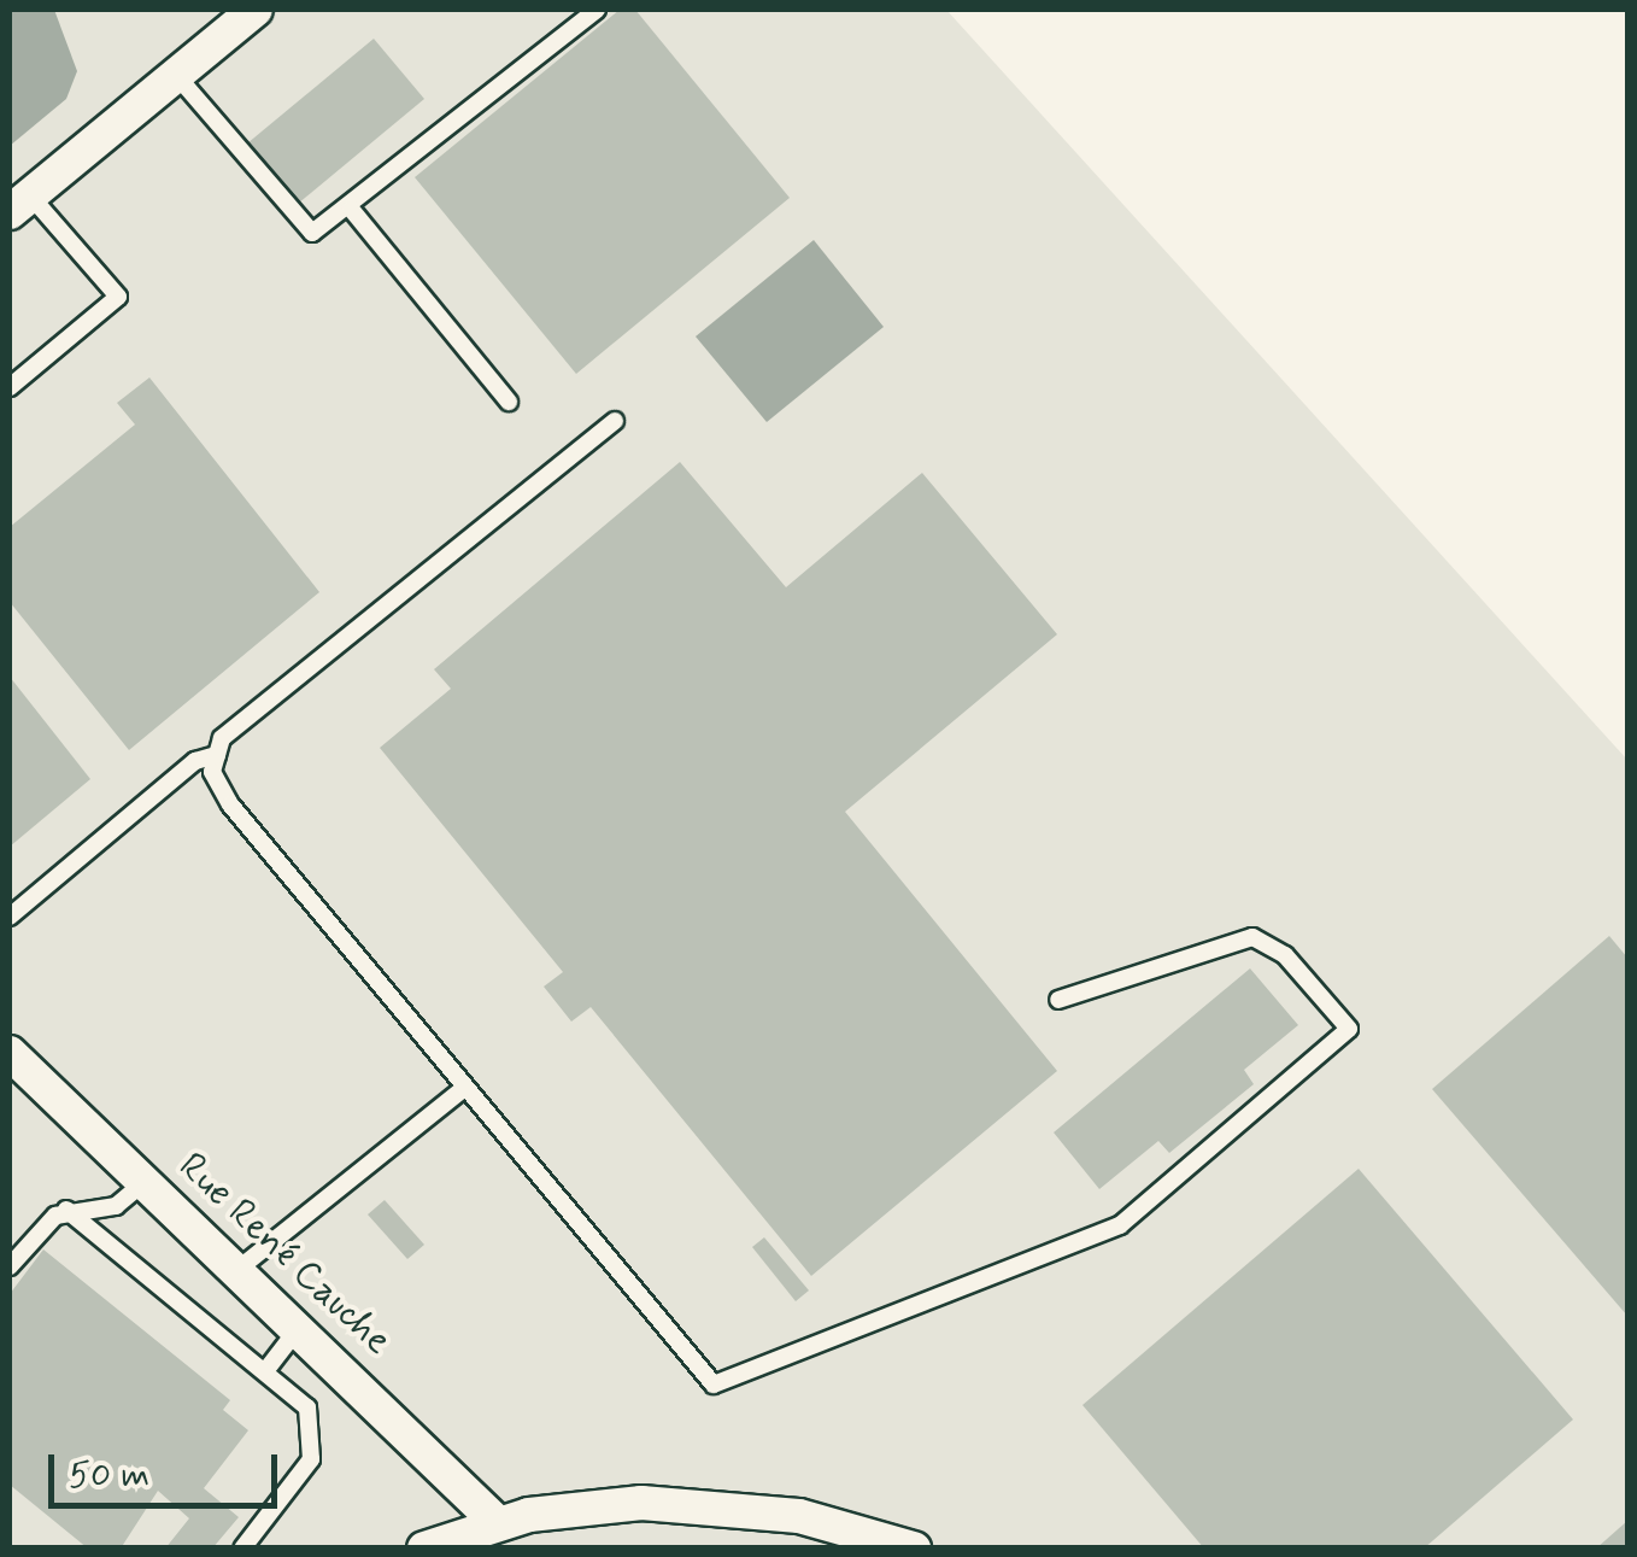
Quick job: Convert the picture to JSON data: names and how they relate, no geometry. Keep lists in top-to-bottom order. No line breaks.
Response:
{"streets":{"street":["Rue René Cauche"]},"scale_bar":"50 m"}
